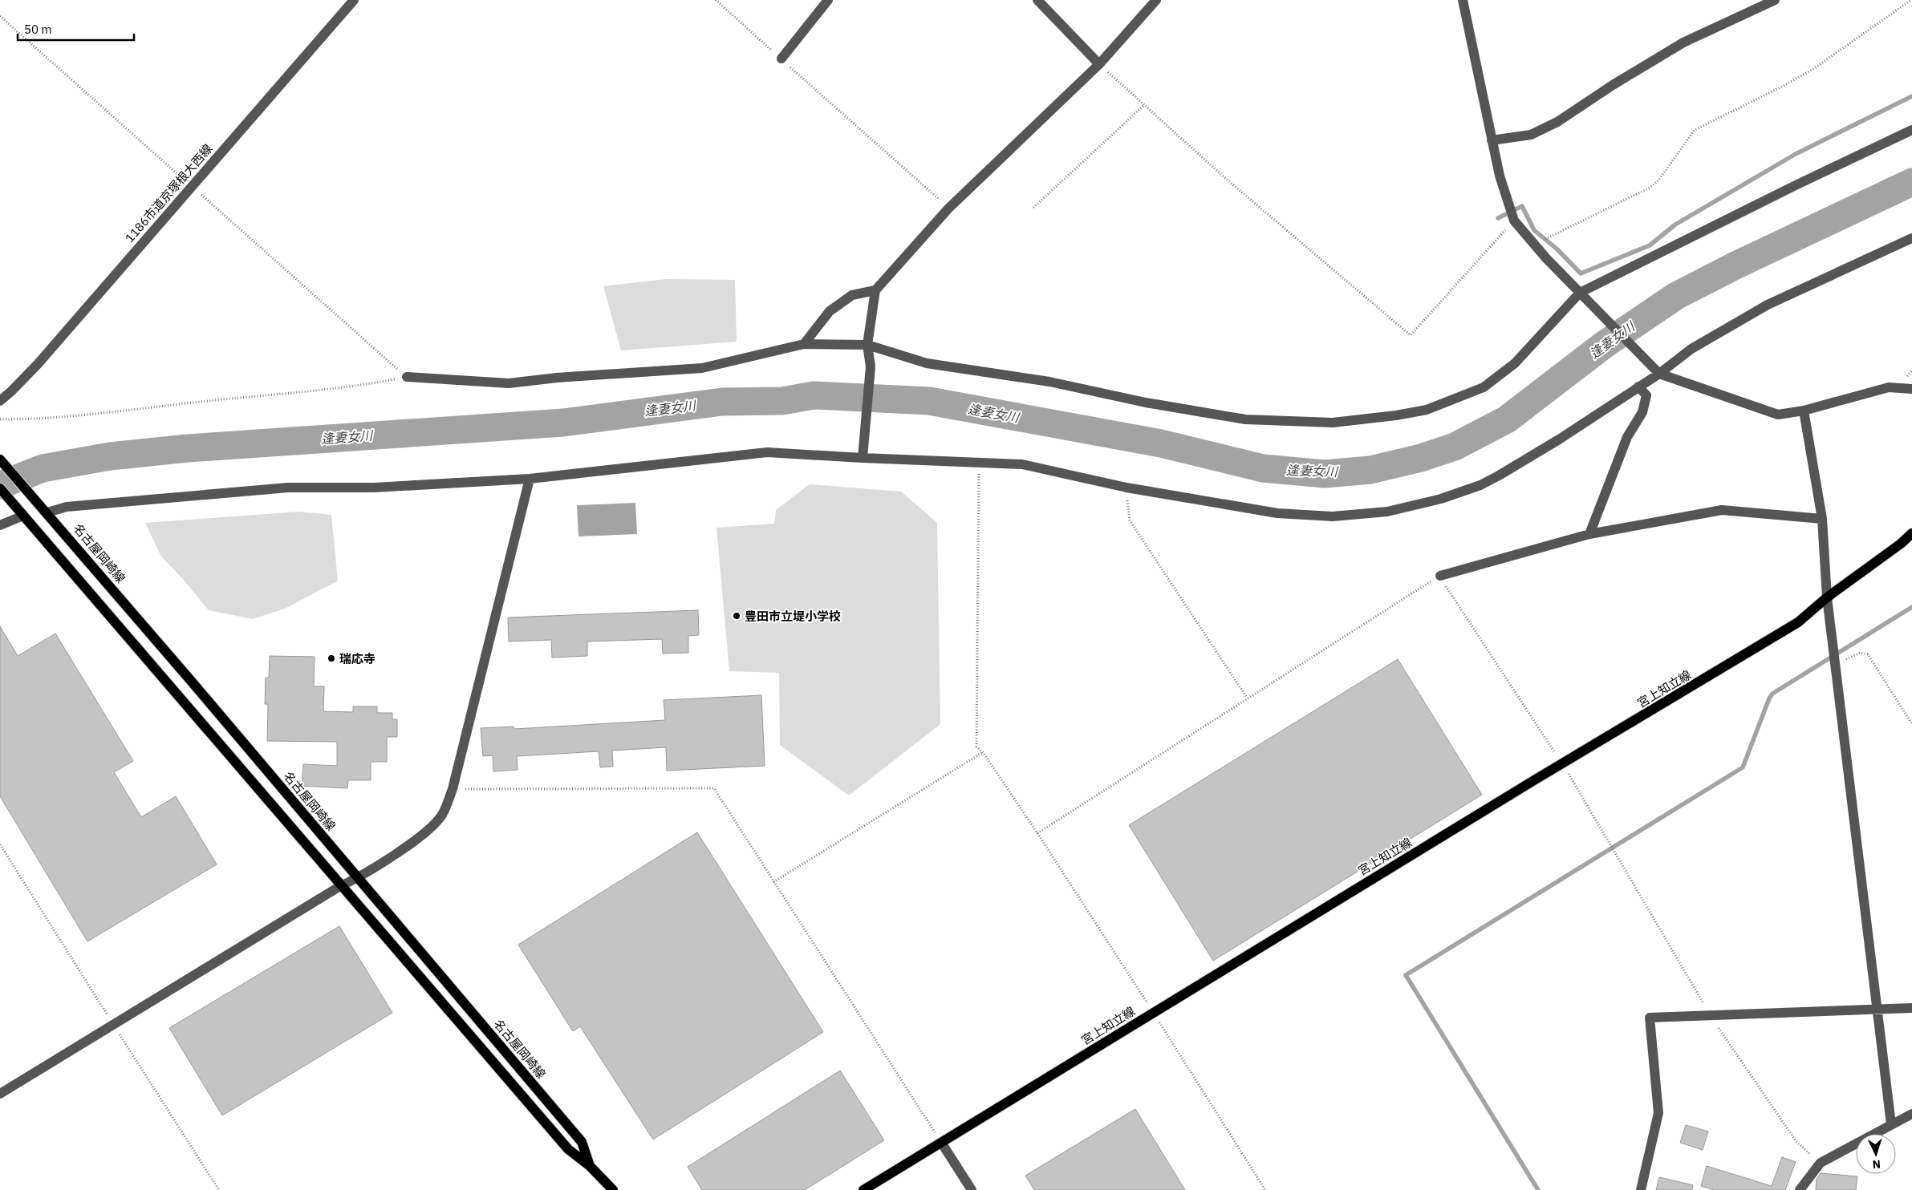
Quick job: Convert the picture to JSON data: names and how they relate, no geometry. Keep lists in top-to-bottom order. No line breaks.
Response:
{"streets":{"main road":["名古屋岡崎線","宮上知立線"],"street":["1186市道京塚根大西線"]},"water":["逢妻女川"],"places":["豊田市立堤小学校","瑞応寺"],"scale_bar":"50 m","north":"bottom"}
